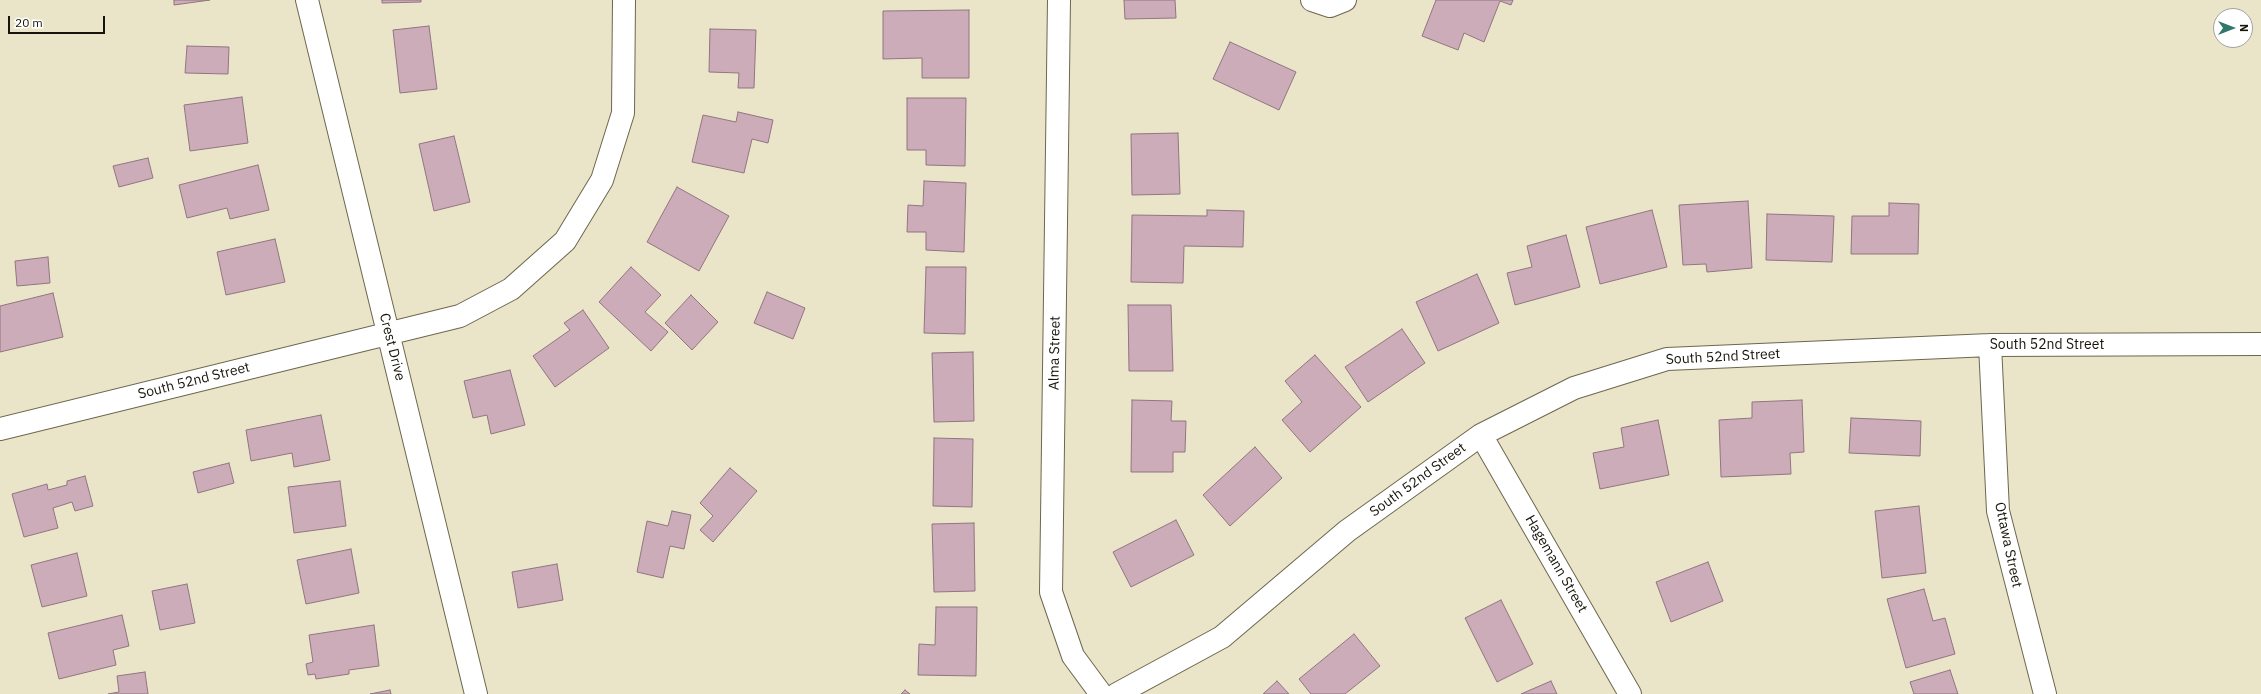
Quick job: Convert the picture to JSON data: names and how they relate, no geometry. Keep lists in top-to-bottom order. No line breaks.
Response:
{"streets":{"street":["South 52nd Street","Crest Drive","Alma Street","Ottawa Street","Hagemann Street"]},"crossings":[["South 52nd Street","Crest Drive"],["South 52nd Street","Ottawa Street"],["South 52nd Street","Hagemann Street"]],"scale_bar":"20 m","north":"right"}
